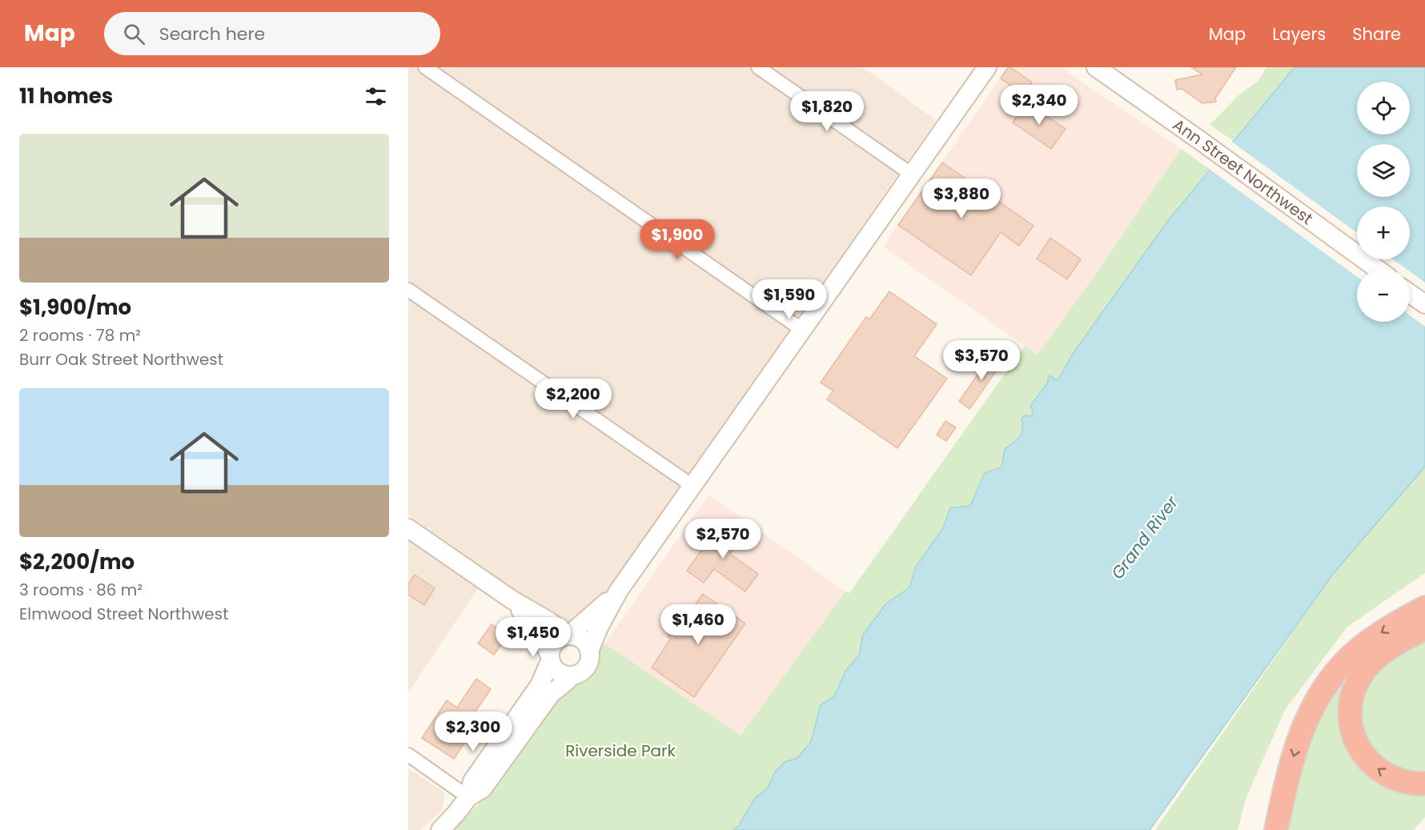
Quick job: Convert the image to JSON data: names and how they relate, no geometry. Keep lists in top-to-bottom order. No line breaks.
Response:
{"streets":{"main road":["Ann Street Northwest"]},"water":["Grand River"],"parks":["Riverside Park"],"page":{"header":"Map","search":"Search here","nav":["Map","Layers","Share"],"heading":"11 homes","map_buttons":["+","−"],"price":["$2,340","$1,820","$3,880","$1,900","$1,590","$3,570","$2,200","$2,570","$1,460","$1,450","$2,300"],"list":[{"name":"$1,900/mo","note":"2 rooms · 78 m² · Burr Oak Street Northwest"},{"name":"$2,200/mo","note":"3 rooms · 86 m² · Elmwood Street Northwest"}]}}
